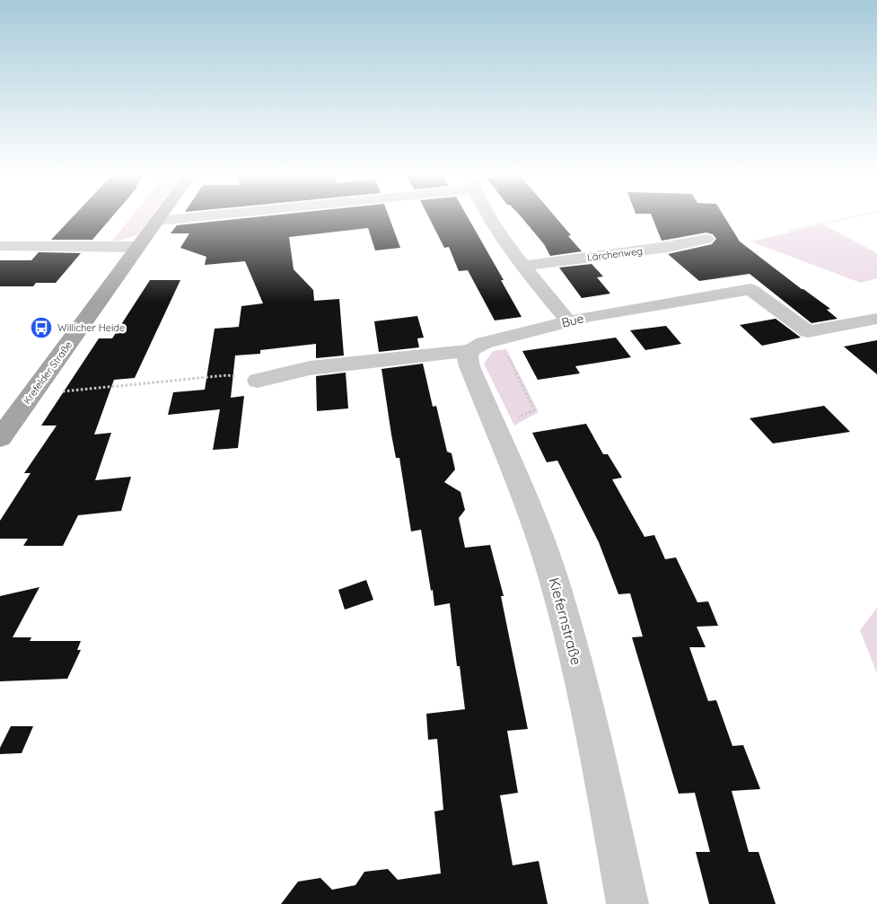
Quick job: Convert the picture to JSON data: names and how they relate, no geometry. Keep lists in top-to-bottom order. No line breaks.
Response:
{"streets":{"main road":["Krefelder Straße"],"street":["Lärchenweg","Bue","Kiefernstraße"]},"crossings":[["Bue","Kiefernstraße"]],"places":{"bus stop":["Willicher Heide"]}}
